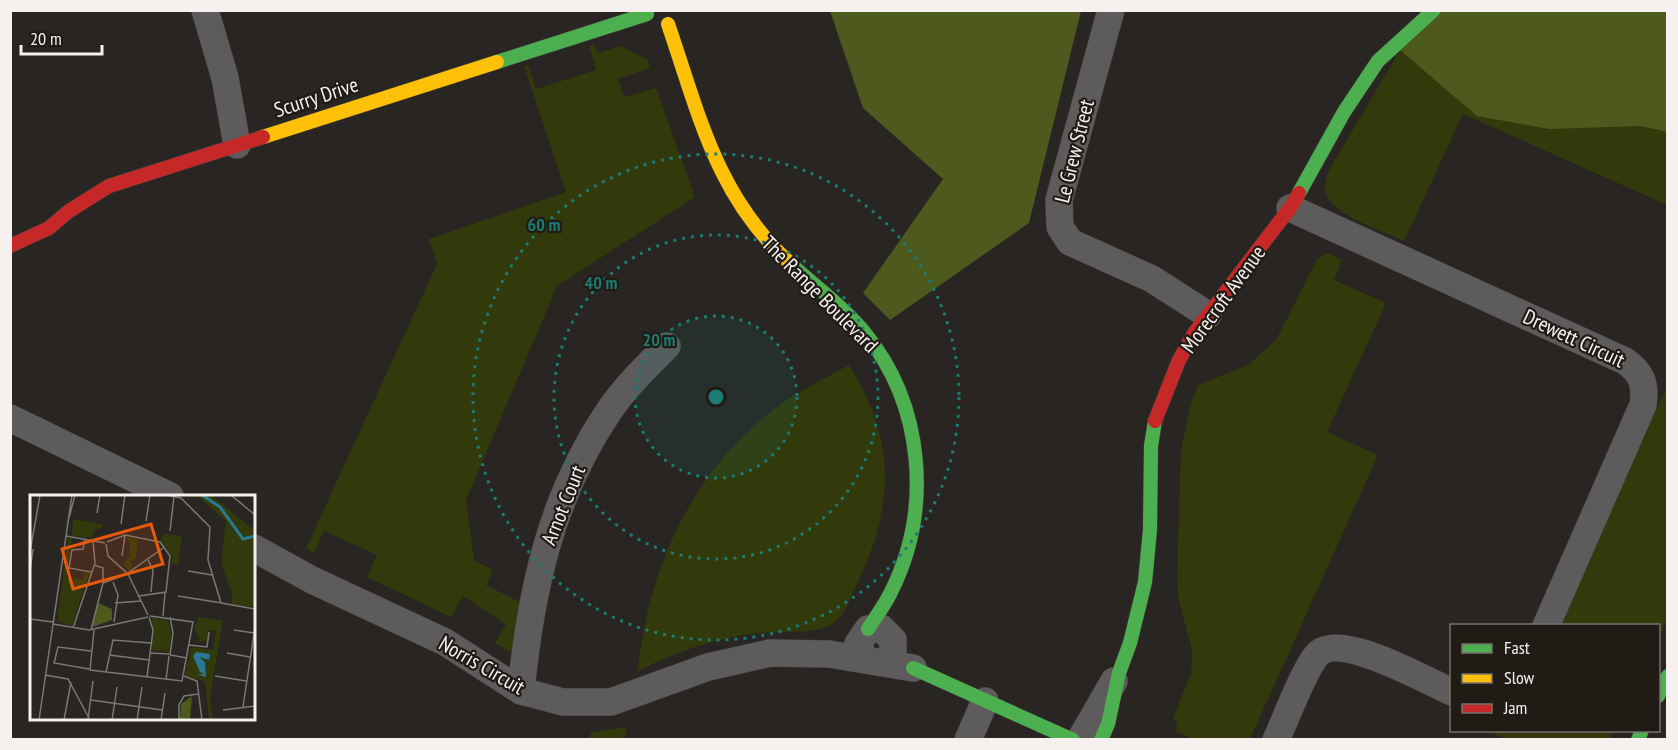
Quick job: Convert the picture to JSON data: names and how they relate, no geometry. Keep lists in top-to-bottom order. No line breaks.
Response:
{"streets":{"street":["Scurry Drive","Le Grew Street","The Range Boulevard","Morecroft Avenue","Drewett Circuit","Arnot Court","Norris Circuit"]},"crossings":[["Scurry Drive","The Range Boulevard"],["Le Grew Street","Morecroft Avenue"],["The Range Boulevard","Norris Circuit"],["Morecroft Avenue","Drewett Circuit"],["Arnot Court","Norris Circuit"]],"legend":["Fast","Slow","Jam"],"scale_bar":"20 m","rings":["60 m","40 m","20 m"]}
